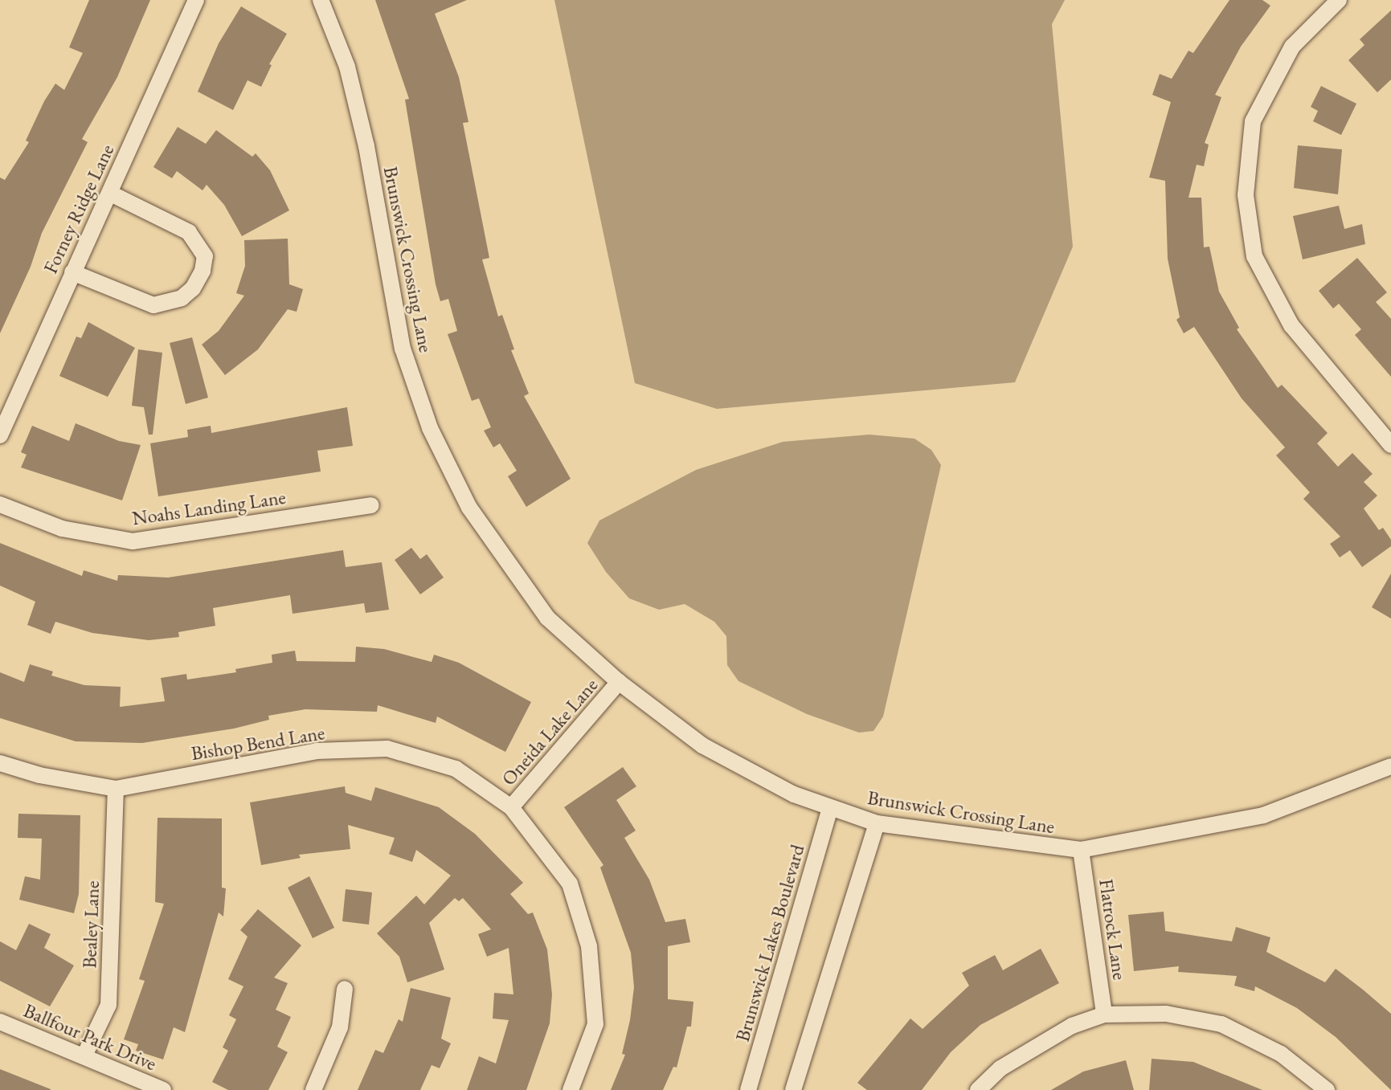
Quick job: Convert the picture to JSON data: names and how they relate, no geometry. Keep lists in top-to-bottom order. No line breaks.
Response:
{"streets":{"street":["Forney Ridge Lane","Brunswick Crossing Lane","Noahs Landing Lane","Oneida Lake Lane","Bishop Bend Lane","Bealey Lane","Flatrock Lane","Brunswick Lakes Boulevard","Ballfour Park Drive"]},"crossings":[["Brunswick Crossing Lane","Oneida Lake Lane"],["Brunswick Crossing Lane","Flatrock Lane"],["Brunswick Crossing Lane","Brunswick Lakes Boulevard"],["Oneida Lake Lane","Bishop Bend Lane"],["Bishop Bend Lane","Bealey Lane"],["Bealey Lane","Ballfour Park Drive"]]}
